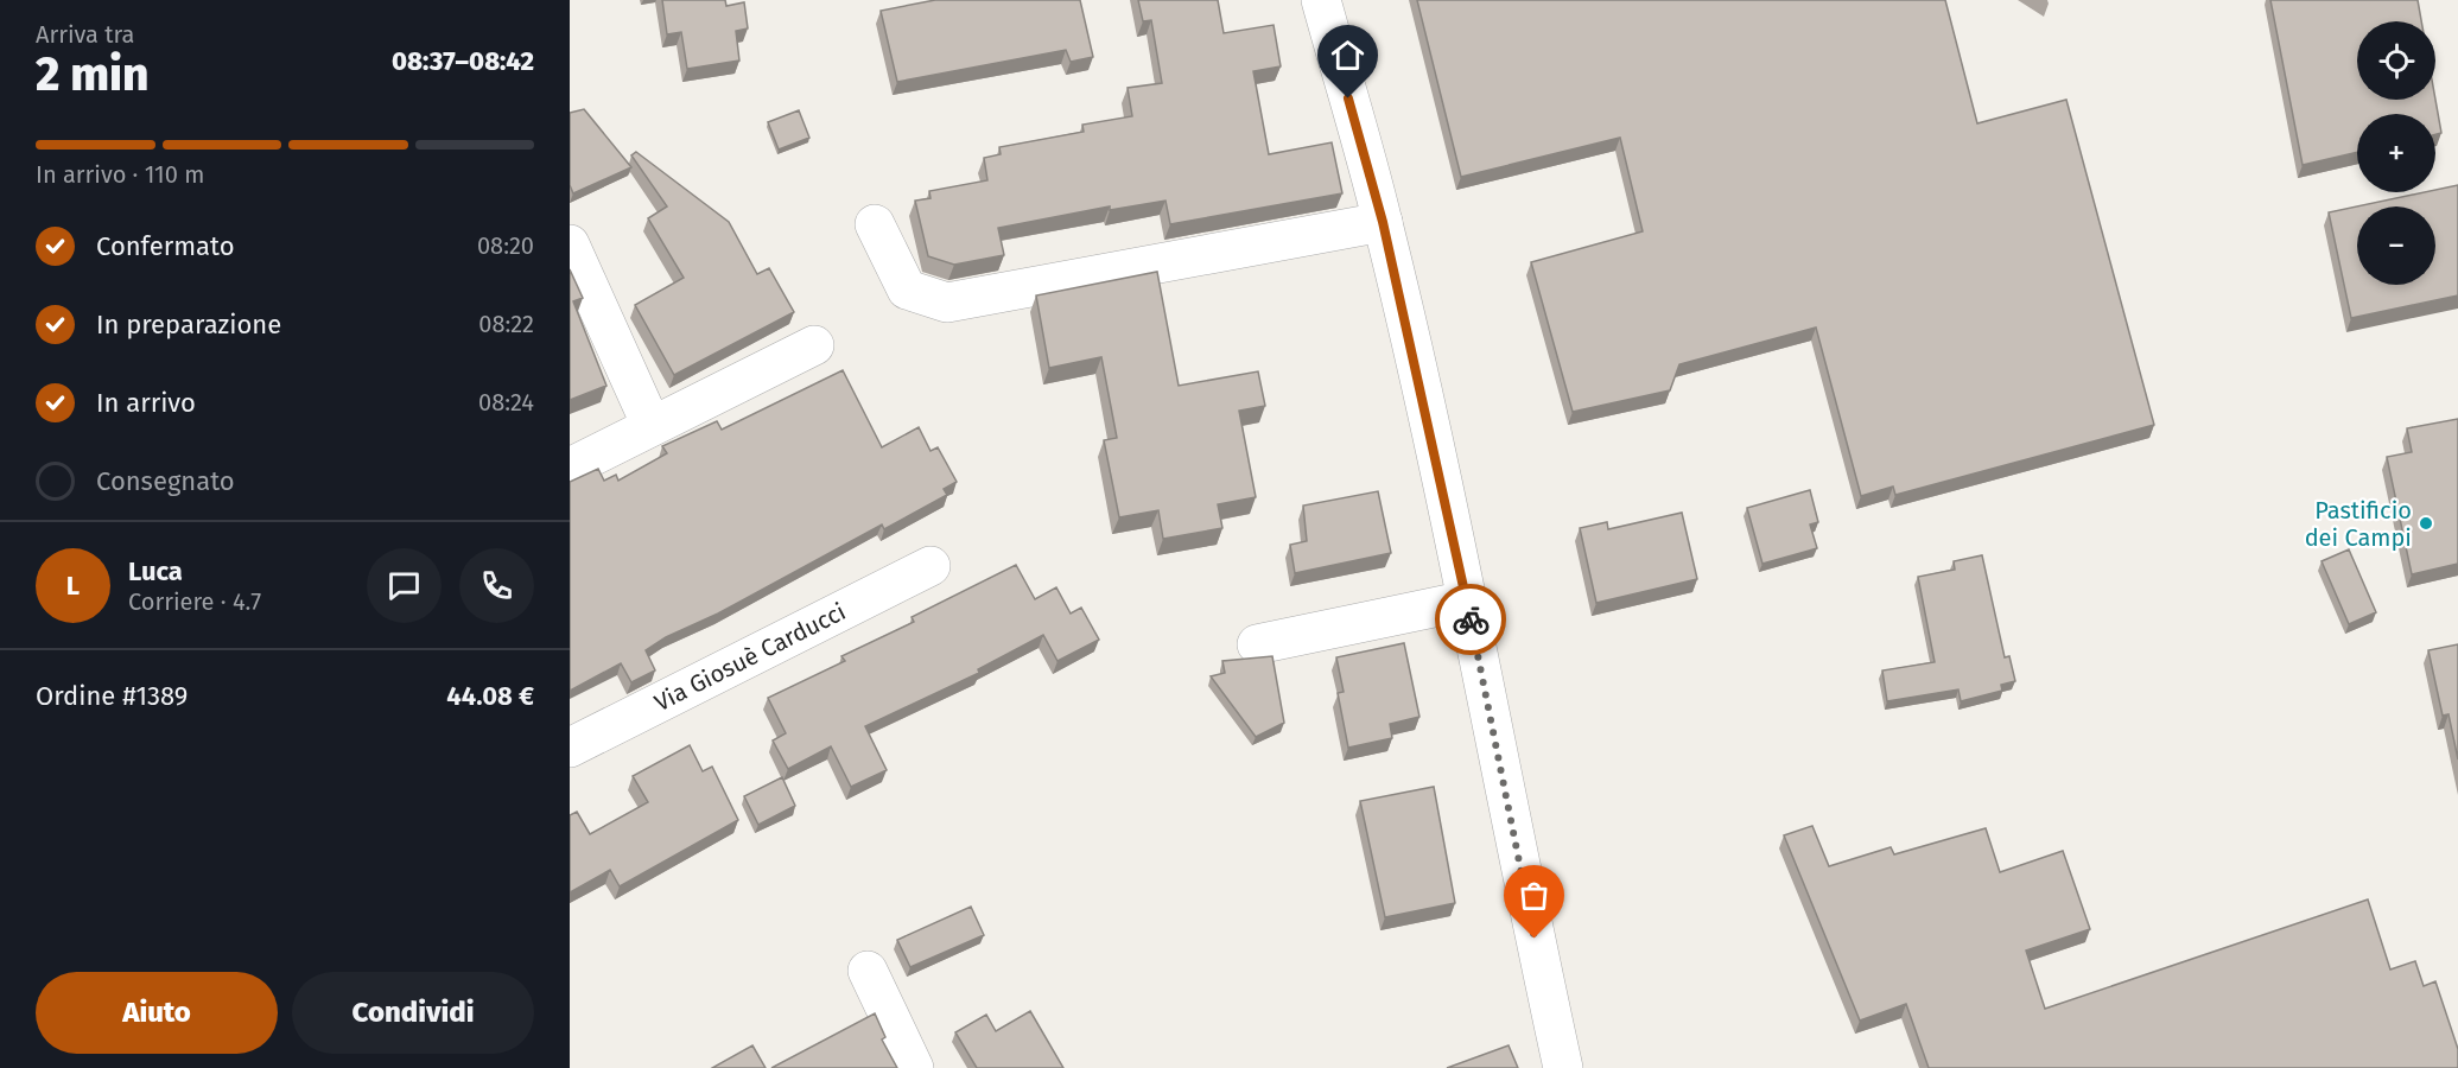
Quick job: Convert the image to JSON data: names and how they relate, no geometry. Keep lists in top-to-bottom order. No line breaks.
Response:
{"streets":{"street":["Via Giosuè Carducci"]},"places":["Pastificio dei Campi"],"page":{"heading":["2 min","Arriva tra","08:37–08:42"],"panel":["Luca","Corriere · 4.7","Ordine #1389","44.08 €"],"map_buttons":["+","−"],"bar":"In arrivo · 110 m","list":[["Confermato","08:20"],["In preparazione","08:22"],["In arrivo","08:24"],"Consegnato"],"round":"L","buttons":["Aiuto","Condividi"]}}
